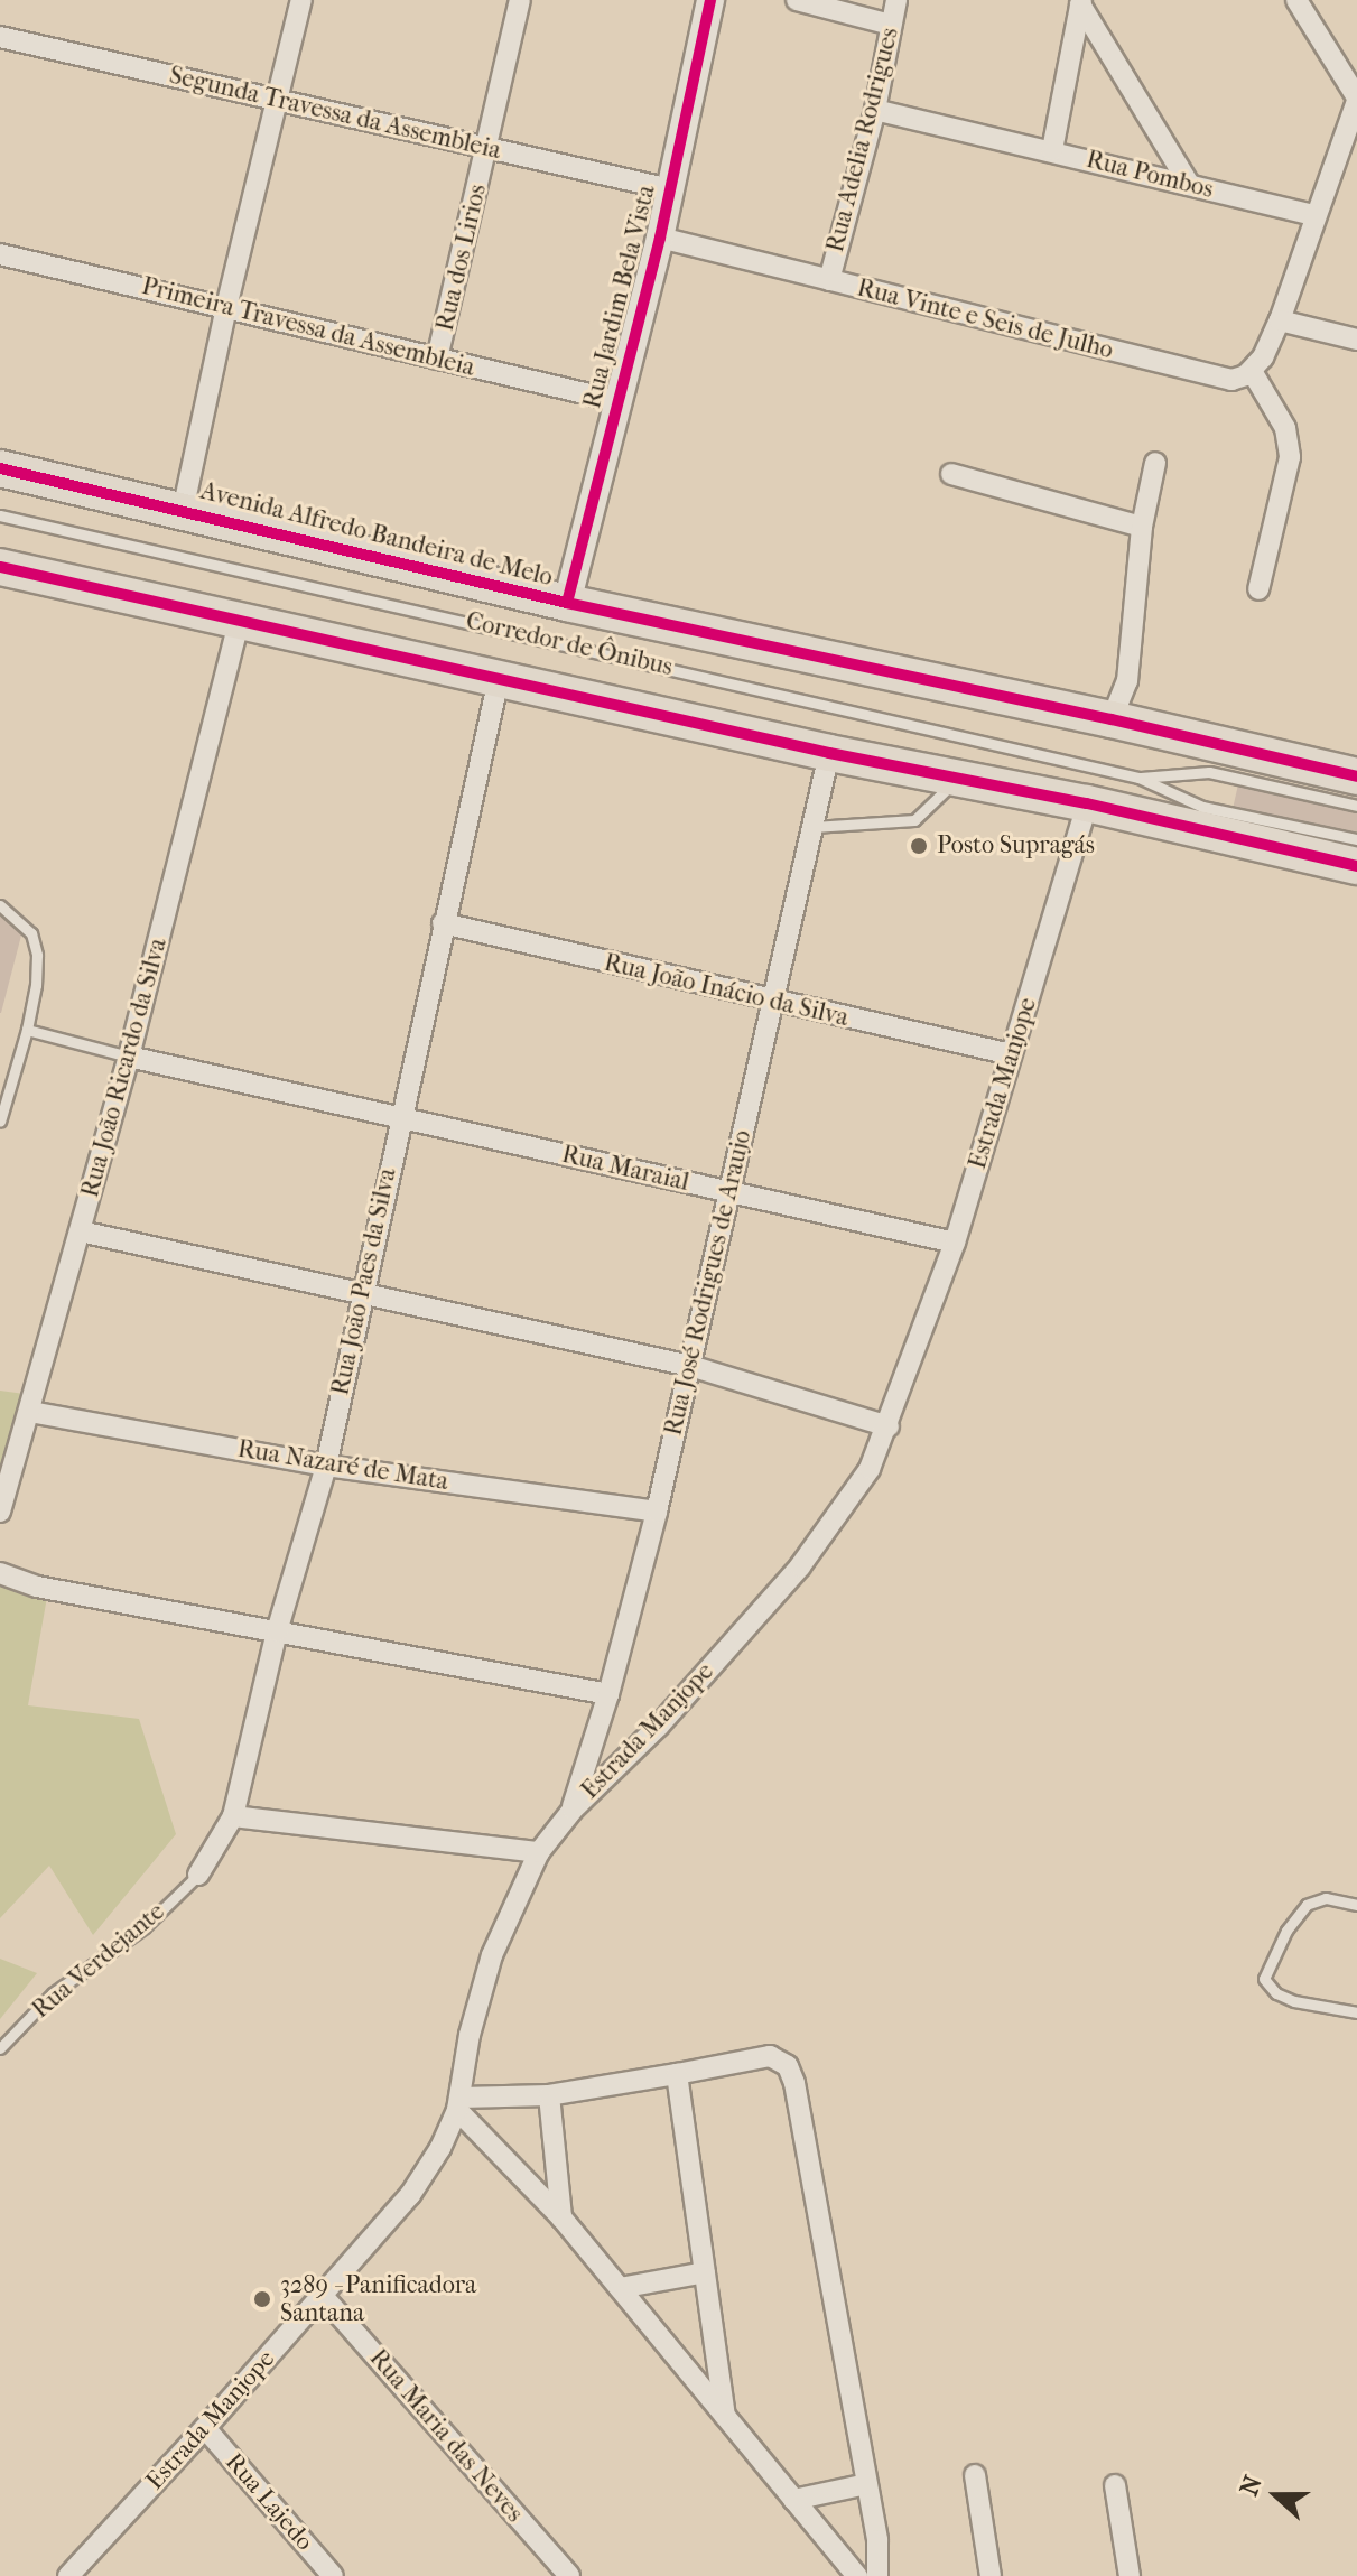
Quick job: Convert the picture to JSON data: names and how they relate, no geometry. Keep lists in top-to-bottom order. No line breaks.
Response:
{"streets":{"highway":["Avenida Alfredo Bandeira de Melo"],"main road":["Rua Jardim Bela Vista"],"street":["Segunda Travessa da Assembleia","Rua Adelia Rodrigues","Rua Pombos","Rua dos Lirios","Rua Vinte e Seis de Julho","Primeira Travessa da Assembleia","Rua João Inácio da Silva","Rua João Ricardo da Silva","Estrada Manjope","Rua Maraial","Rua João Paes da Silva","Rua José Rodrigues de Araujo","Rua Nazaré de Mata","Rua Maria das Neves","Rua Lajedo"],"lane":["Corredor de Ônibus","Rua Verdejante"]},"crossings":[["Segunda Travessa da Assembleia","Rua dos Lirios"],["Segunda Travessa da Assembleia","Rua Jardim Bela Vista"],["Rua Adelia Rodrigues","Rua Pombos"],["Rua Adelia Rodrigues","Rua Vinte e Seis de Julho"],["Rua dos Lirios","Primeira Travessa da Assembleia"],["Rua Jardim Bela Vista","Rua Vinte e Seis de Julho"],["Rua Jardim Bela Vista","Primeira Travessa da Assembleia"],["Rua Jardim Bela Vista","Avenida Alfredo Bandeira de Melo"],["Rua João Inácio da Silva","Estrada Manjope"],["Rua João Inácio da Silva","Rua João Paes da Silva"],["Rua João Inácio da Silva","Rua José Rodrigues de Araujo"],["Rua João Ricardo da Silva","Rua Maraial"],["Rua João Ricardo da Silva","Rua Nazaré de Mata"],["Estrada Manjope","Rua Maraial"],["Estrada Manjope","Rua José Rodrigues de Araujo"],["Estrada Manjope","Rua Maria das Neves"],["Estrada Manjope","Rua Lajedo"],["Rua Maraial","Rua João Paes da Silva"],["Rua Maraial","Rua José Rodrigues de Araujo"],["Rua João Paes da Silva","Rua Nazaré de Mata"],["Rua João Paes da Silva","Rua Verdejante"],["Rua José Rodrigues de Araujo","Rua Nazaré de Mata"]],"places":["Posto Supragás","3289 - Panificadora Santana"],"north":"left"}
